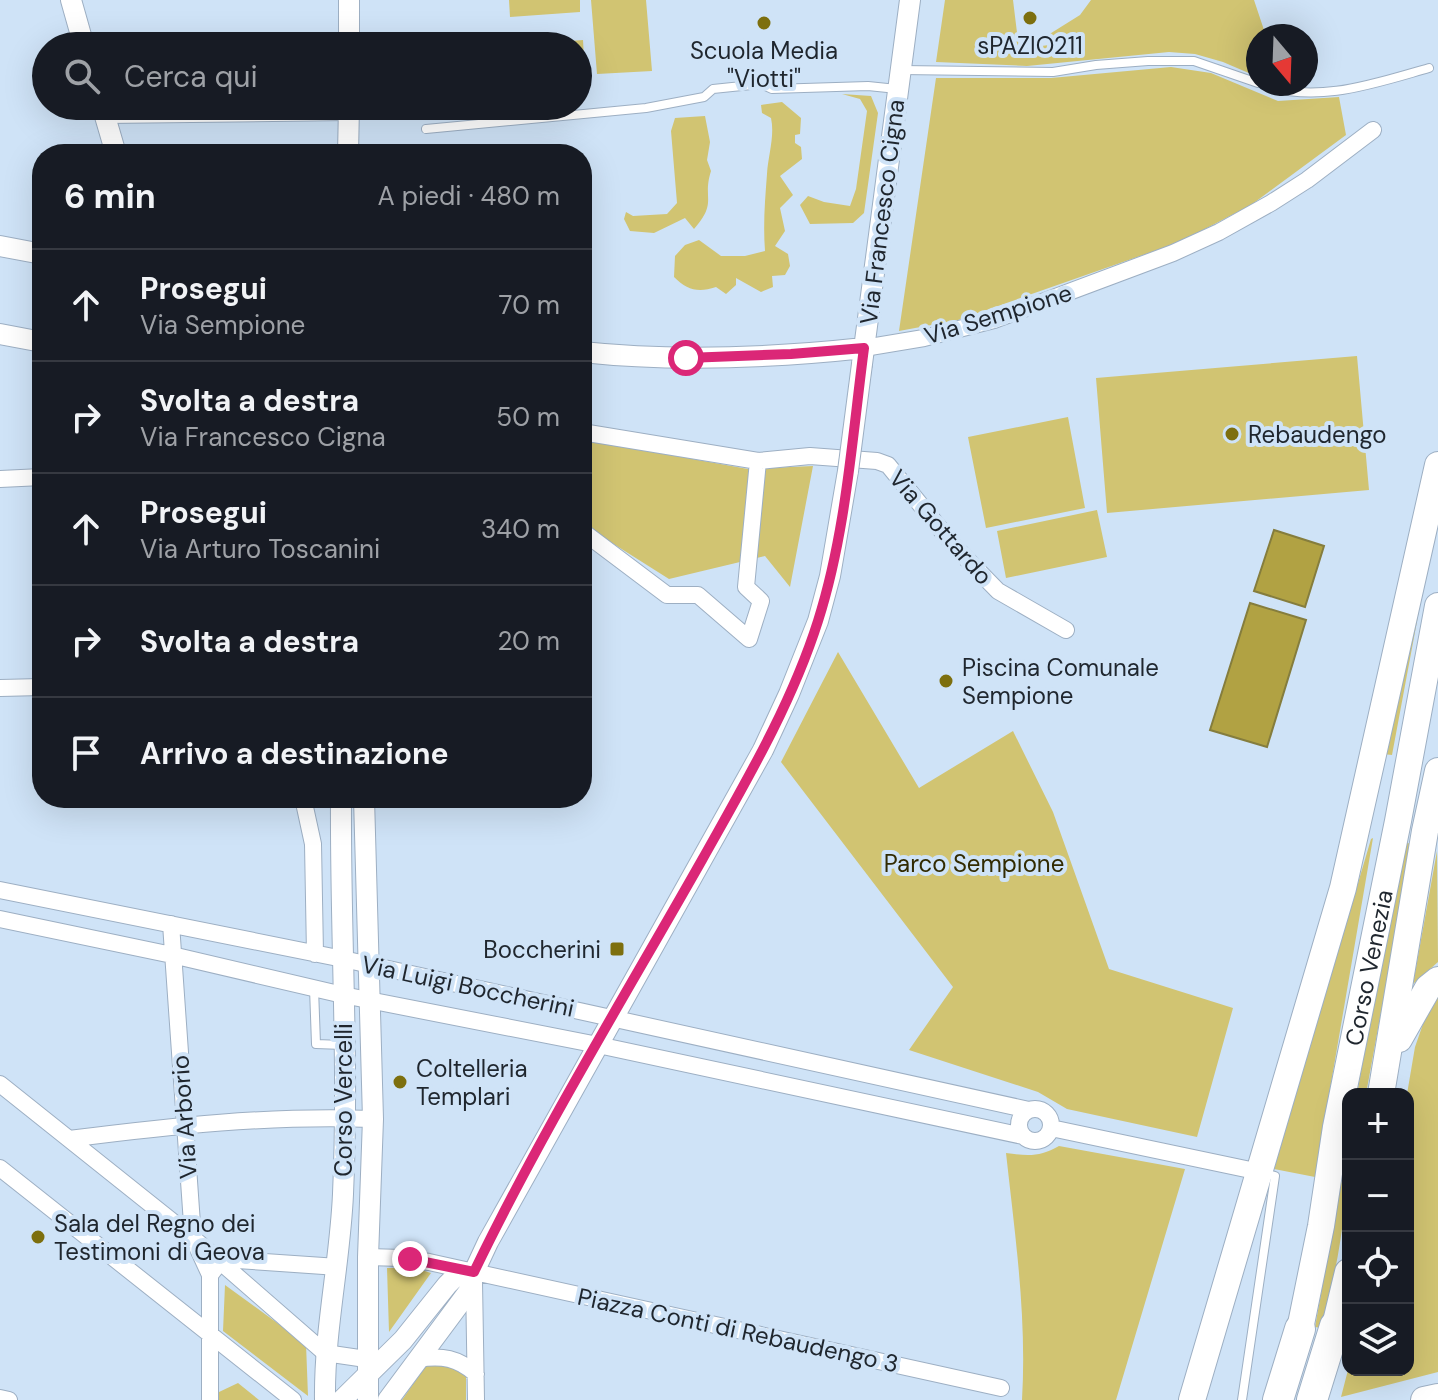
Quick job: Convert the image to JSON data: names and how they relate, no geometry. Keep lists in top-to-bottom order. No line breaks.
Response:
{"streets":{"main road":["Corso Venezia"],"street":["Via Francesco Cigna","Via Sempione","Via Gottardo","Via Luigi Boccherini","Corso Vercelli","Via Arborio","Piazza Conti di Rebaudengo 3"]},"crossings":[["Via Francesco Cigna","Via Sempione"],["Via Francesco Cigna","Via Luigi Boccherini"],["Via Francesco Cigna","Piazza Conti di Rebaudengo 3"],["Via Luigi Boccherini","Corso Vercelli"],["Via Luigi Boccherini","Via Arborio"],["Corso Vercelli","Piazza Conti di Rebaudengo 3"]],"parks":["Parco Sempione"],"places":{"other":["sPAZIO211","Scuola Media \"Viotti\"","Rebaudengo","Piscina Comunale Sempione","Coltelleria Templari","Sala del Regno dei Testimoni di Geova"],"transit":["Boccherini"]},"north":"bottom","page":{"search":"Cerca qui","heading":["6 min","A piedi · 480 m"],"list":[["Prosegui","Via Sempione","70 m"],["Svolta a destra","Via Francesco Cigna","50 m"],["Prosegui","Via Arturo Toscanini","340 m"],["Svolta a destra","20 m"],"Arrivo a destinazione"],"map_buttons":["+","−"]}}
